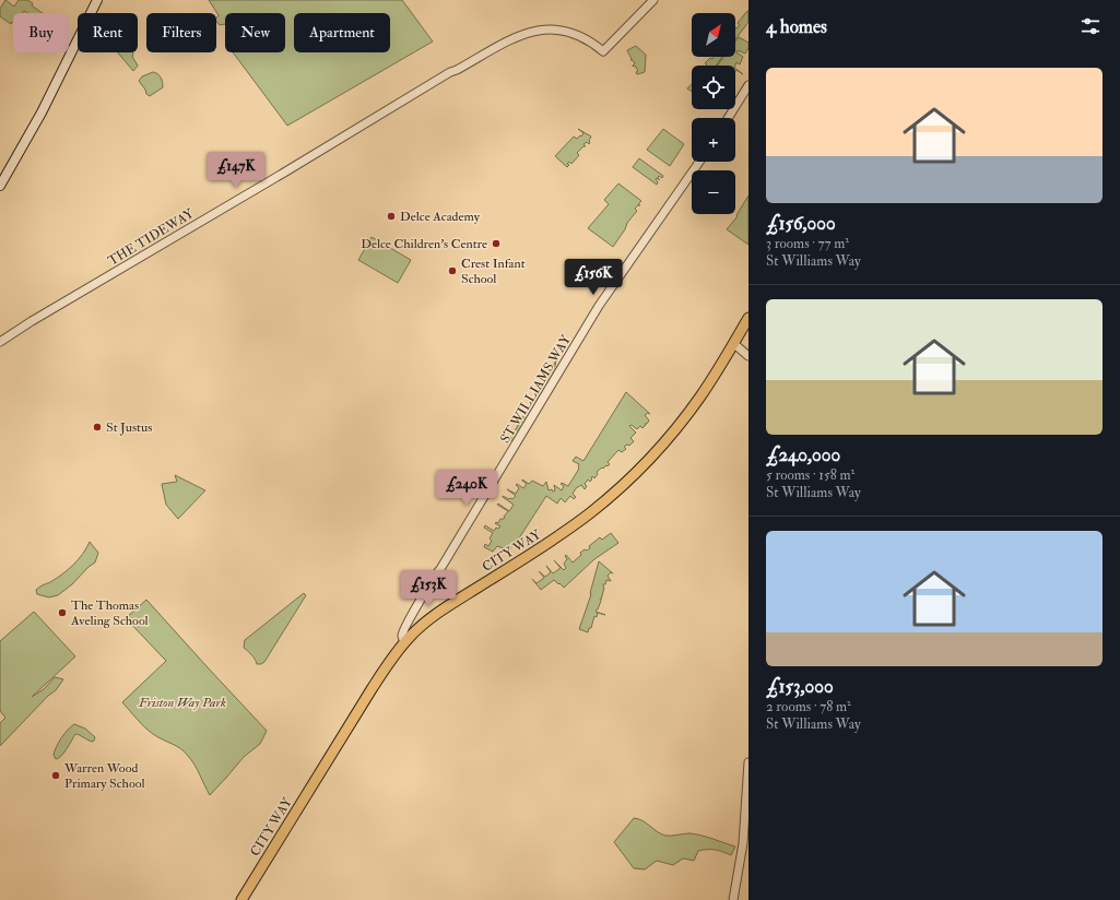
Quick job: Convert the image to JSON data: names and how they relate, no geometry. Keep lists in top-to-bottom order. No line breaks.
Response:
{"streets":{"main road":["CITY WAY"],"street":["THE TIDEWAY","ST WILLIAMS WAY"]},"crossings":[["ST WILLIAMS WAY","CITY WAY"]],"parks":["Friston Way Park"],"places":["Delce Academy","Delce Children's Centre","Crest Infant School","St Justus","The Thomas Aveling School","Warren Wood Primary School"],"north":"top right","page":{"heading":"4 homes","map_buttons":["+","−"],"chip":["Buy","Rent","Filters","New","Apartment"],"list":[{"name":"£156,000","note":"3 rooms · 77 m² · St Williams Way"},{"name":"£240,000","note":"5 rooms · 158 m² · St Williams Way"},{"name":"£153,000","note":"2 rooms · 78 m² · St Williams Way"}],"price":["£147K","£156K","£240K","£153K"]}}
